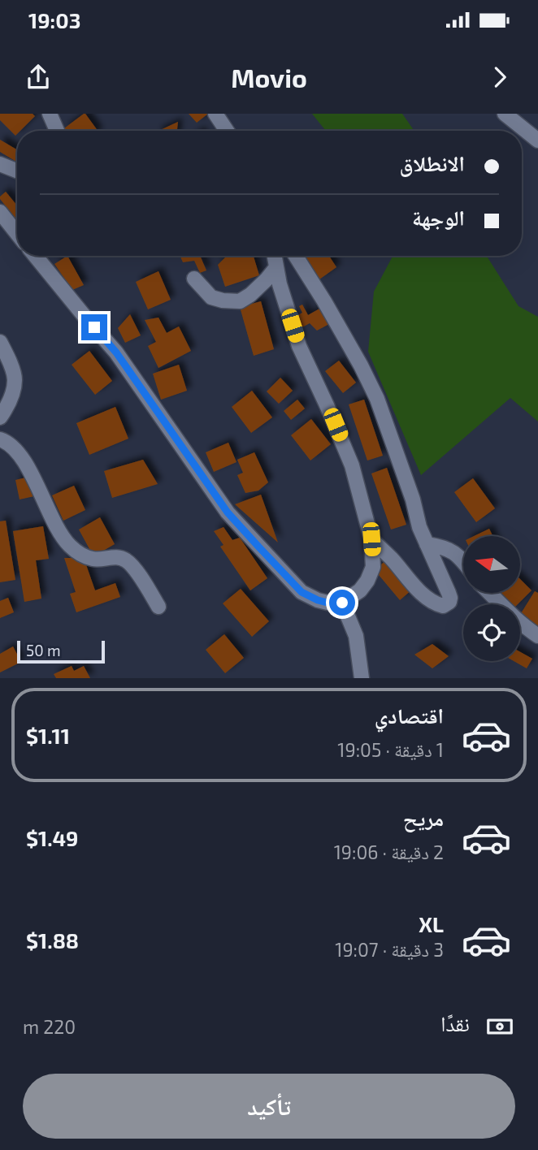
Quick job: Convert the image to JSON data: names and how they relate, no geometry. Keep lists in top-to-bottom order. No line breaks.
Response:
{"scale_bar":"50 m","north":"left","page":{"status":"19:03","header":"Movio","banner":["الانطلاق","الوجهة"],"scale":"50 m","list":[{"name":"اقتصادي","note":"1 دقيقة · 19:05","value":"$1.11"},{"name":"مريح","note":"2 دقيقة · 19:06","value":"$1.49"},{"name":"XL","note":"3 دقيقة · 19:07","value":"$1.88"}],"pay":["نقدًا","220 m"],"buttons":"تأكيد"}}
